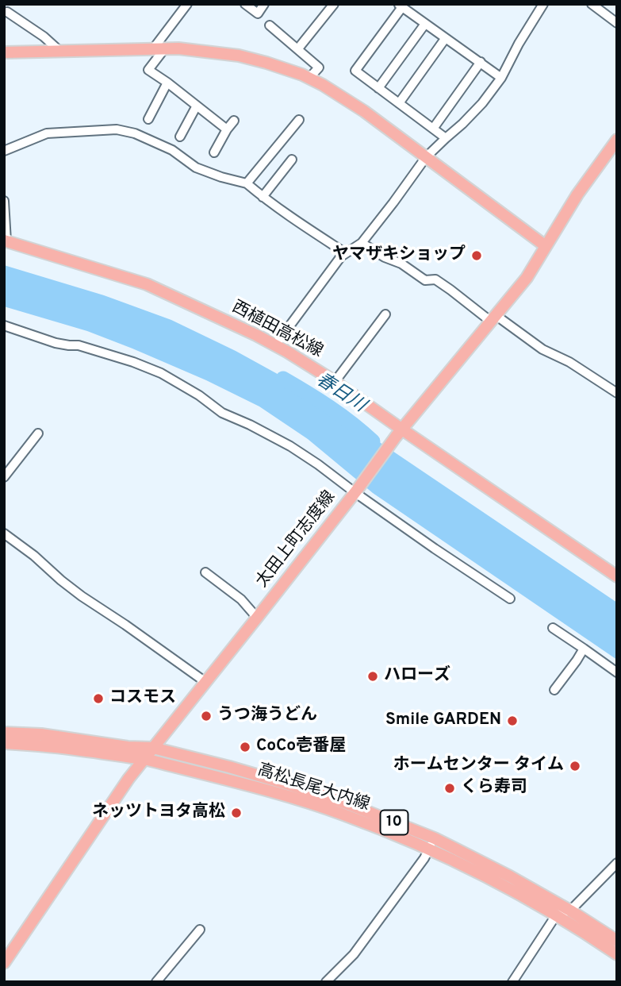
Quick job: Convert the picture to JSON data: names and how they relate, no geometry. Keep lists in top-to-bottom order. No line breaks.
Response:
{"streets":{"main road":["西植田高松線","太田上町志度線","高松長尾大内線","10"]},"crossings":[["西植田高松線","太田上町志度線"],["太田上町志度線","高松長尾大内線"]],"water":["春日川"],"places":["ヤマザキショップ","ハローズ","コスモス","うつ海うどん","Smile GARDEN","CoCo壱番屋","ホームセンター タイム","くら寿司","ネッツトヨタ高松"]}
